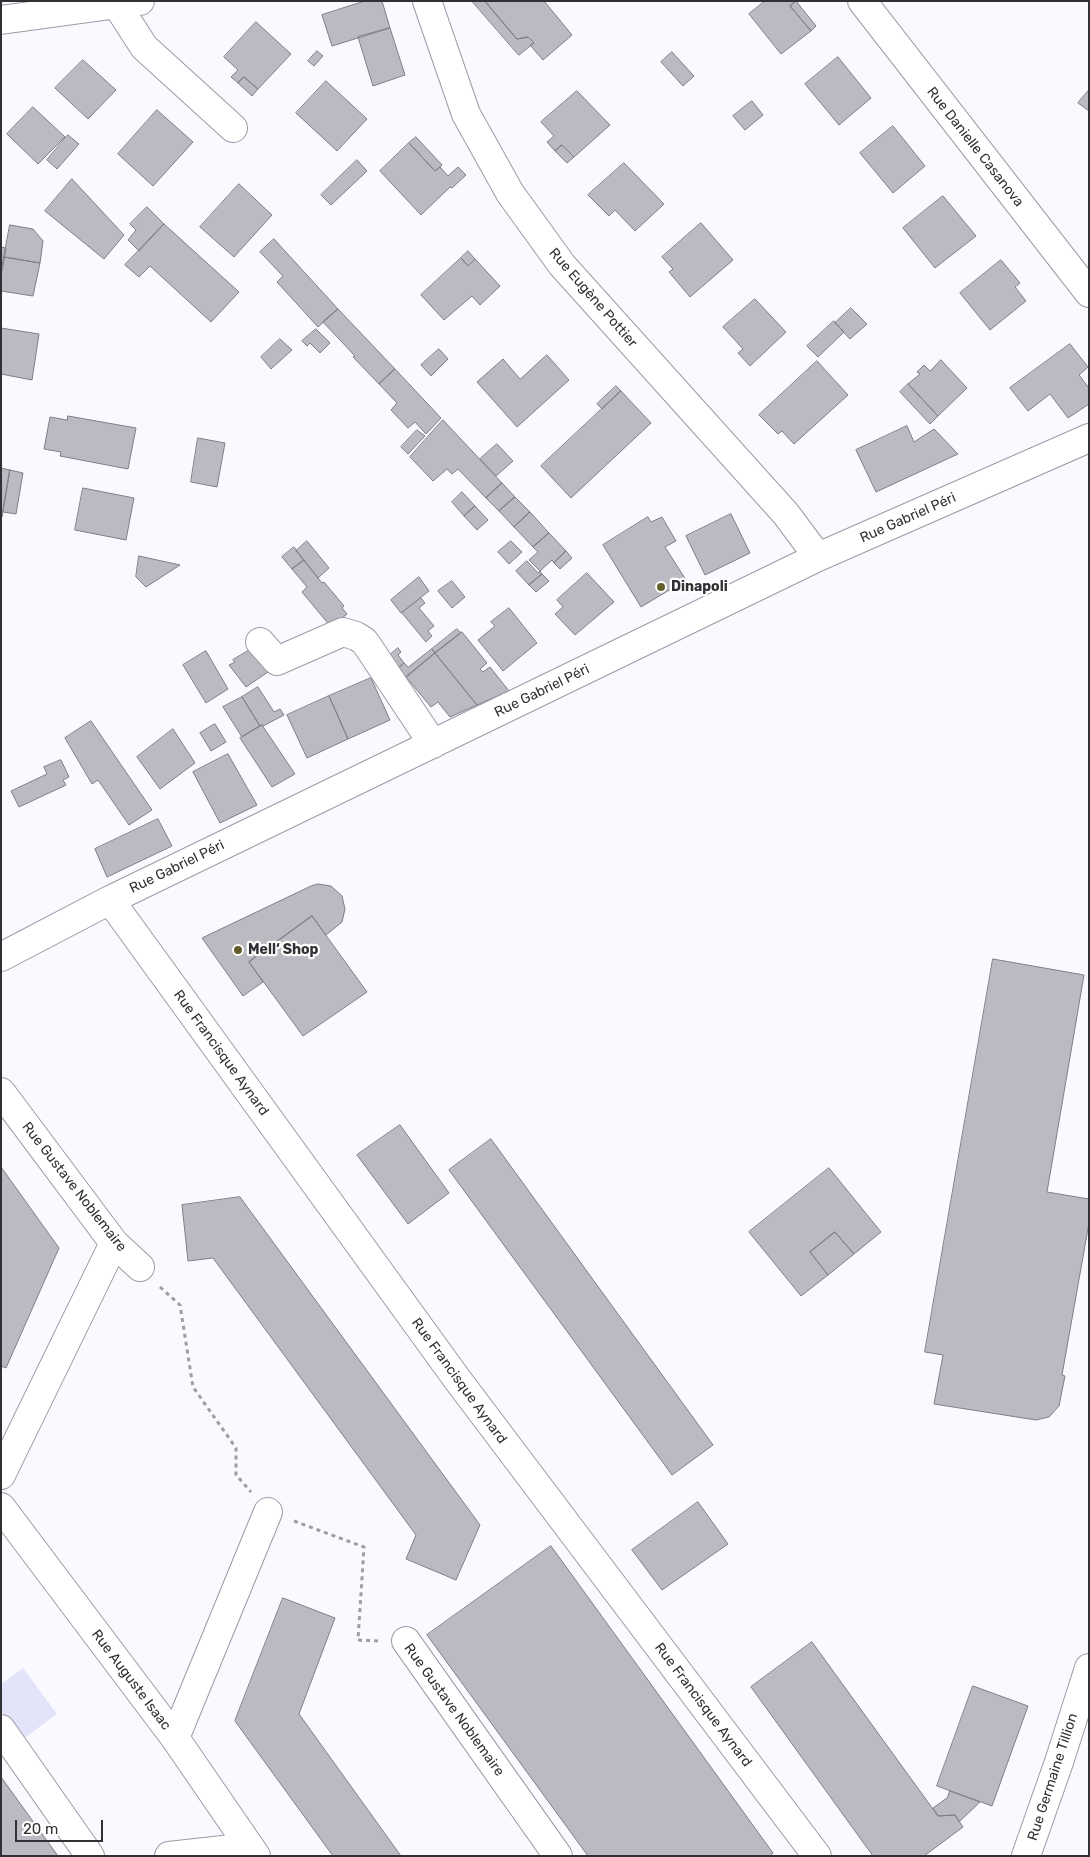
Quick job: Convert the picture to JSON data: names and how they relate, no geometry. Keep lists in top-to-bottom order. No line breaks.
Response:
{"streets":{"street":["Rue Danielle Casanova","Rue Eugène Pottier","Rue Gabriel Péri","Rue Francisque Aynard","Rue Gustave Noblemaire","Rue Auguste Isaac","Rue Germaine Tillion"]},"crossings":[["Rue Eugène Pottier","Rue Gabriel Péri"],["Rue Gabriel Péri","Rue Francisque Aynard"]],"places":["Dinapoli","Mell‘ Shop"],"scale_bar":"20 m"}
